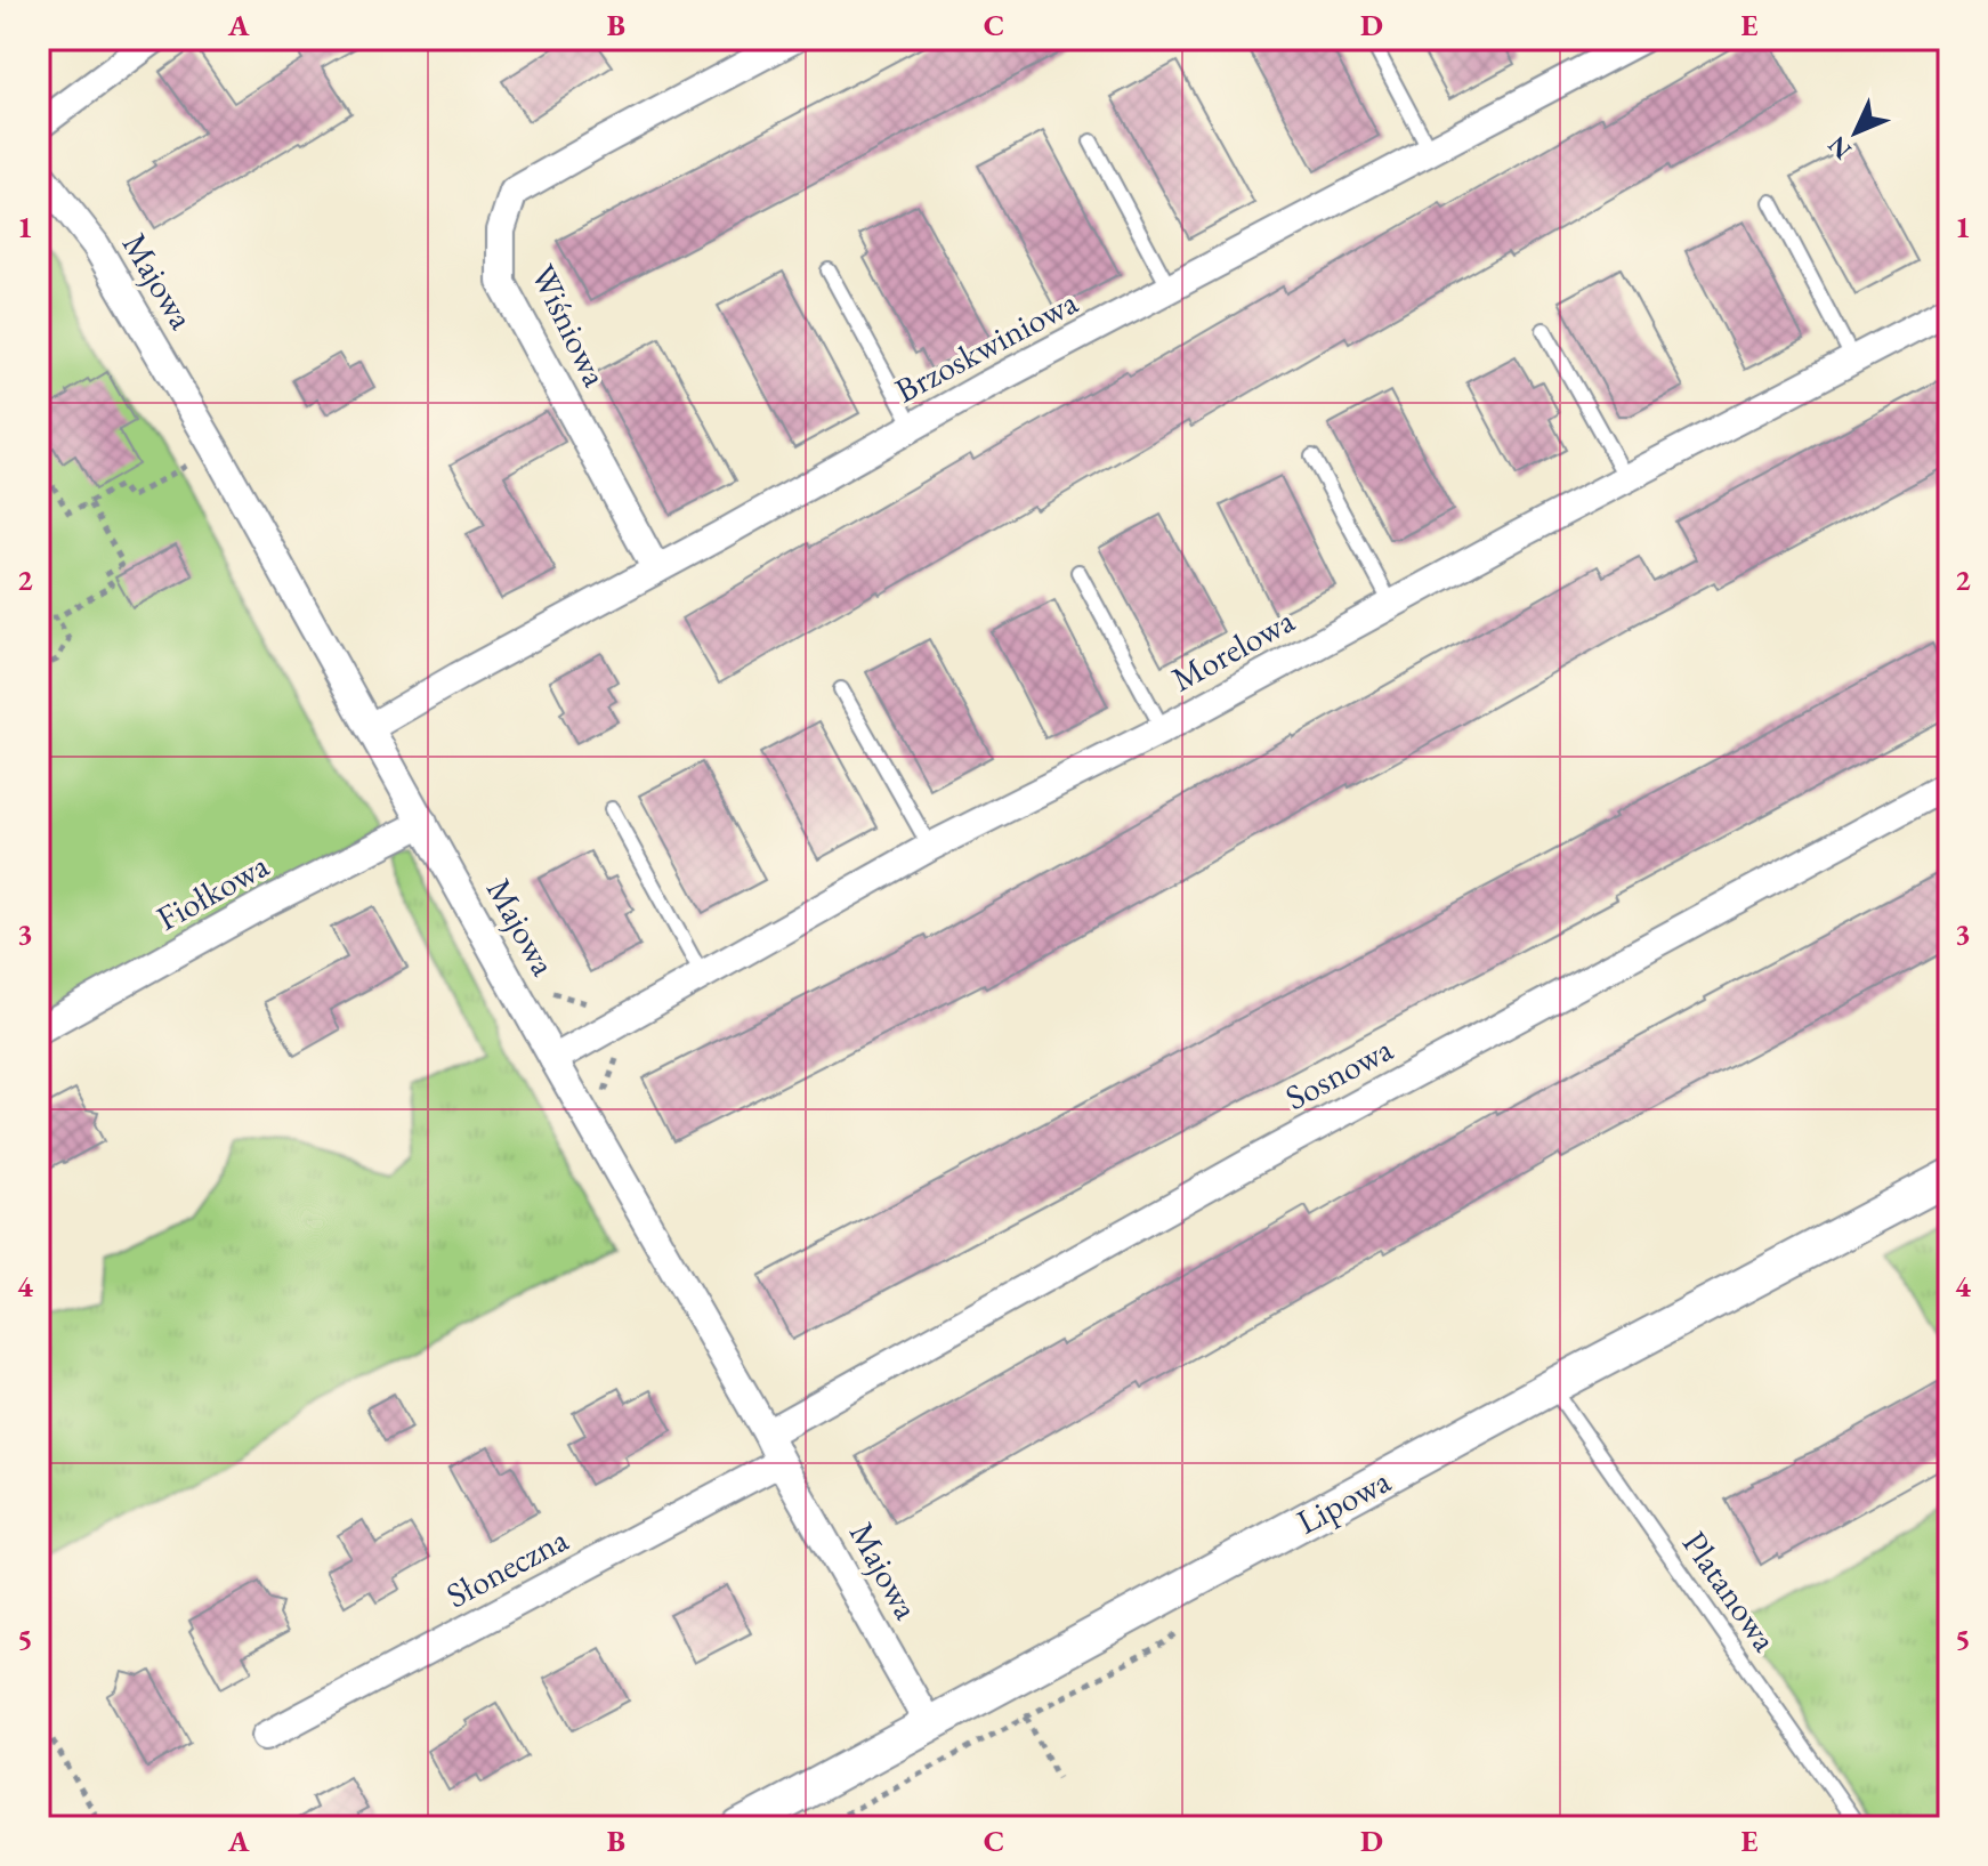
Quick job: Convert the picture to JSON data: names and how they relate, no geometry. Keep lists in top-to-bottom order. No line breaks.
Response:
{"streets":{"street":["Majowa","Wiśniowa","Brzoskwiniowa","Morelowa","Fiołkowa","Sosnowa","Lipowa","Słoneczna"],"lane":["Platanowa"]},"crossings":[["Majowa","Brzoskwiniowa"],["Majowa","Morelowa"],["Majowa","Fiołkowa"],["Majowa","Sosnowa"],["Majowa","Lipowa"],["Majowa","Słoneczna"],["Wiśniowa","Brzoskwiniowa"],["Lipowa","Platanowa"]],"north":"bottom left","grid":{"columns":["A","B","C","D","E"],"rows":["1","2","3","4","5"]}}
